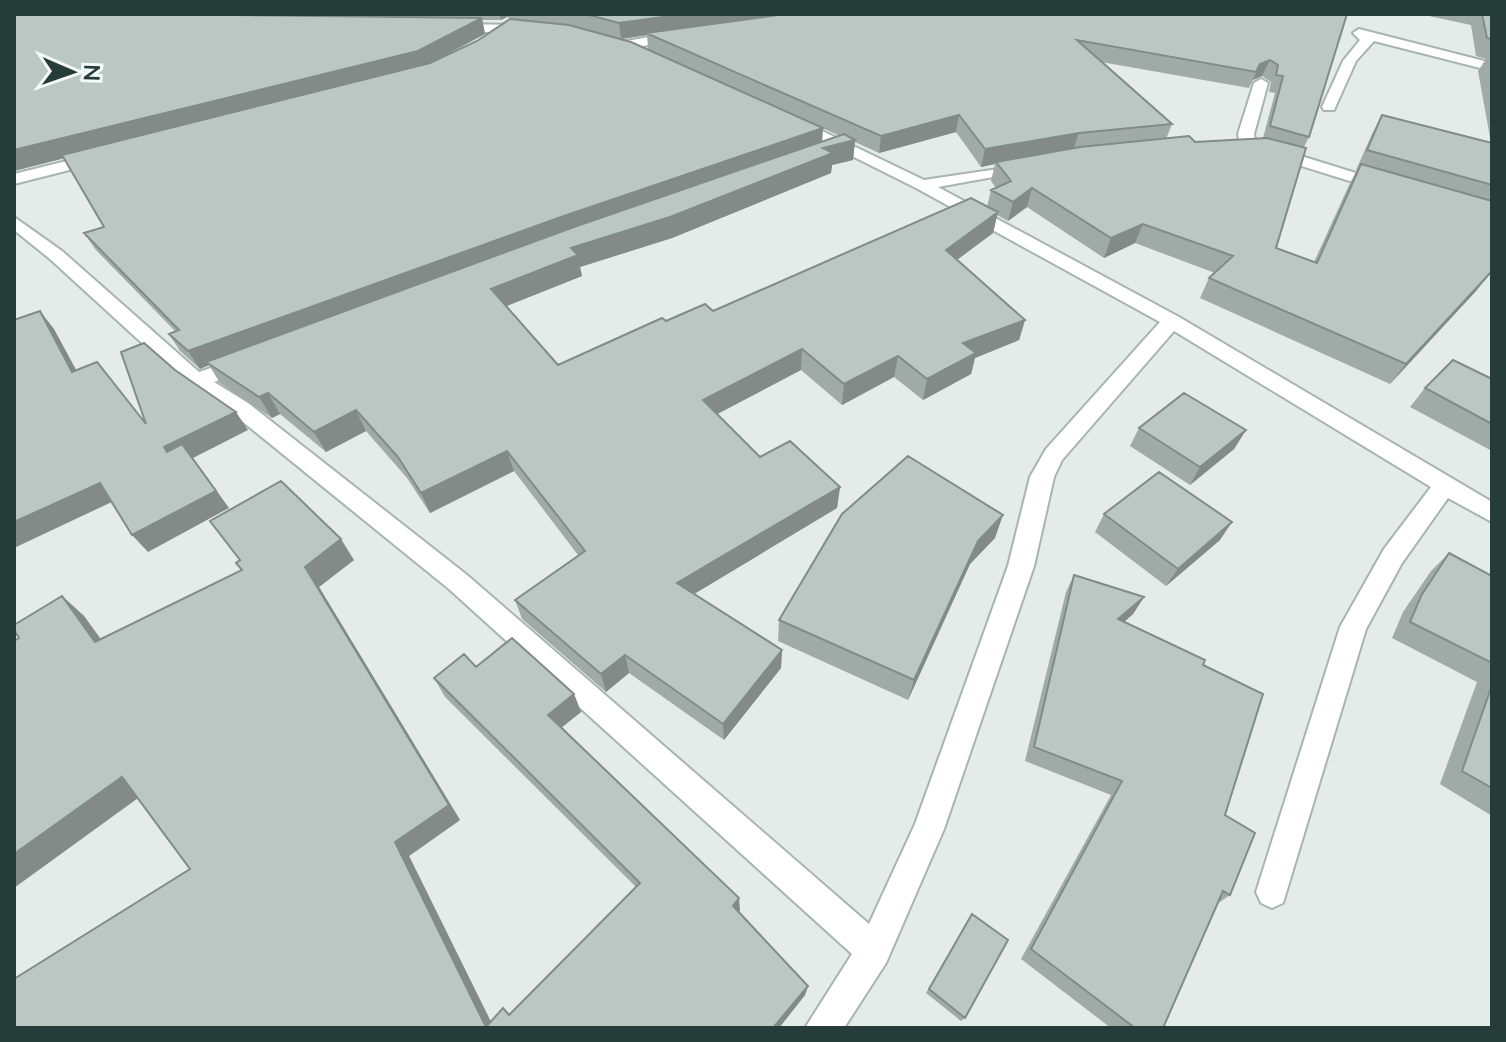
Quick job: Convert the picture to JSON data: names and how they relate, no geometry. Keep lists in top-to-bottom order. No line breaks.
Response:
{"north":"right"}
